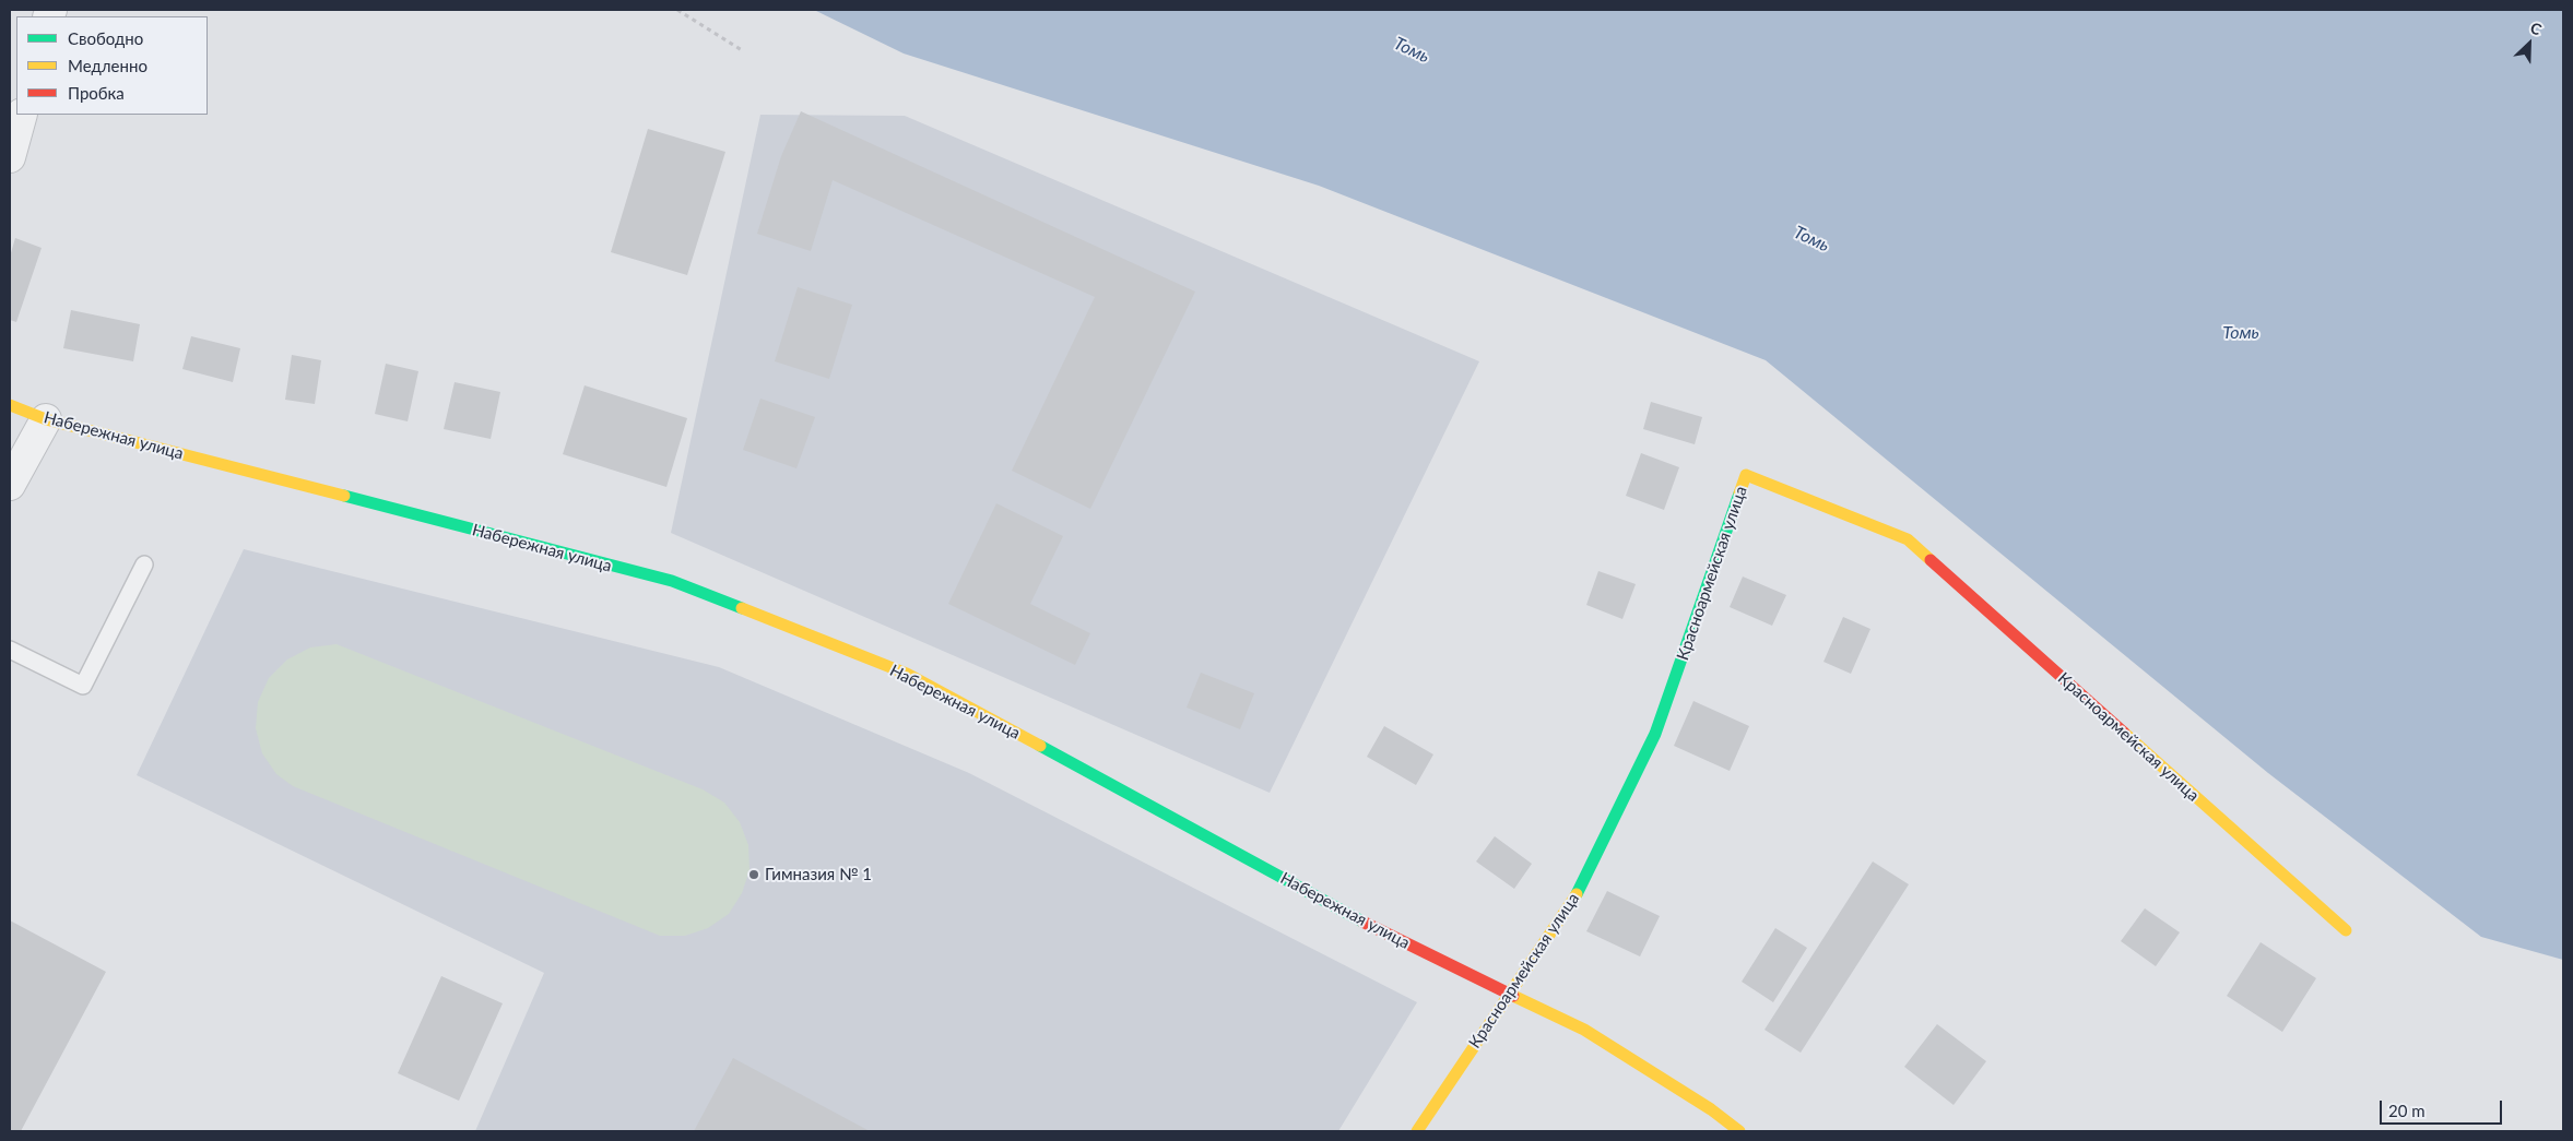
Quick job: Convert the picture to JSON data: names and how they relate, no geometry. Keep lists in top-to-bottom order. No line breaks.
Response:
{"streets":{"street":["Набережная улица","Красноармейская улица"]},"crossings":[["Набережная улица","Красноармейская улица"]],"water":["Томь"],"places":["Гимназия № 1"],"legend":["Свободно","Медленно","Пробка"],"scale_bar":"20 m","north":"top right"}
